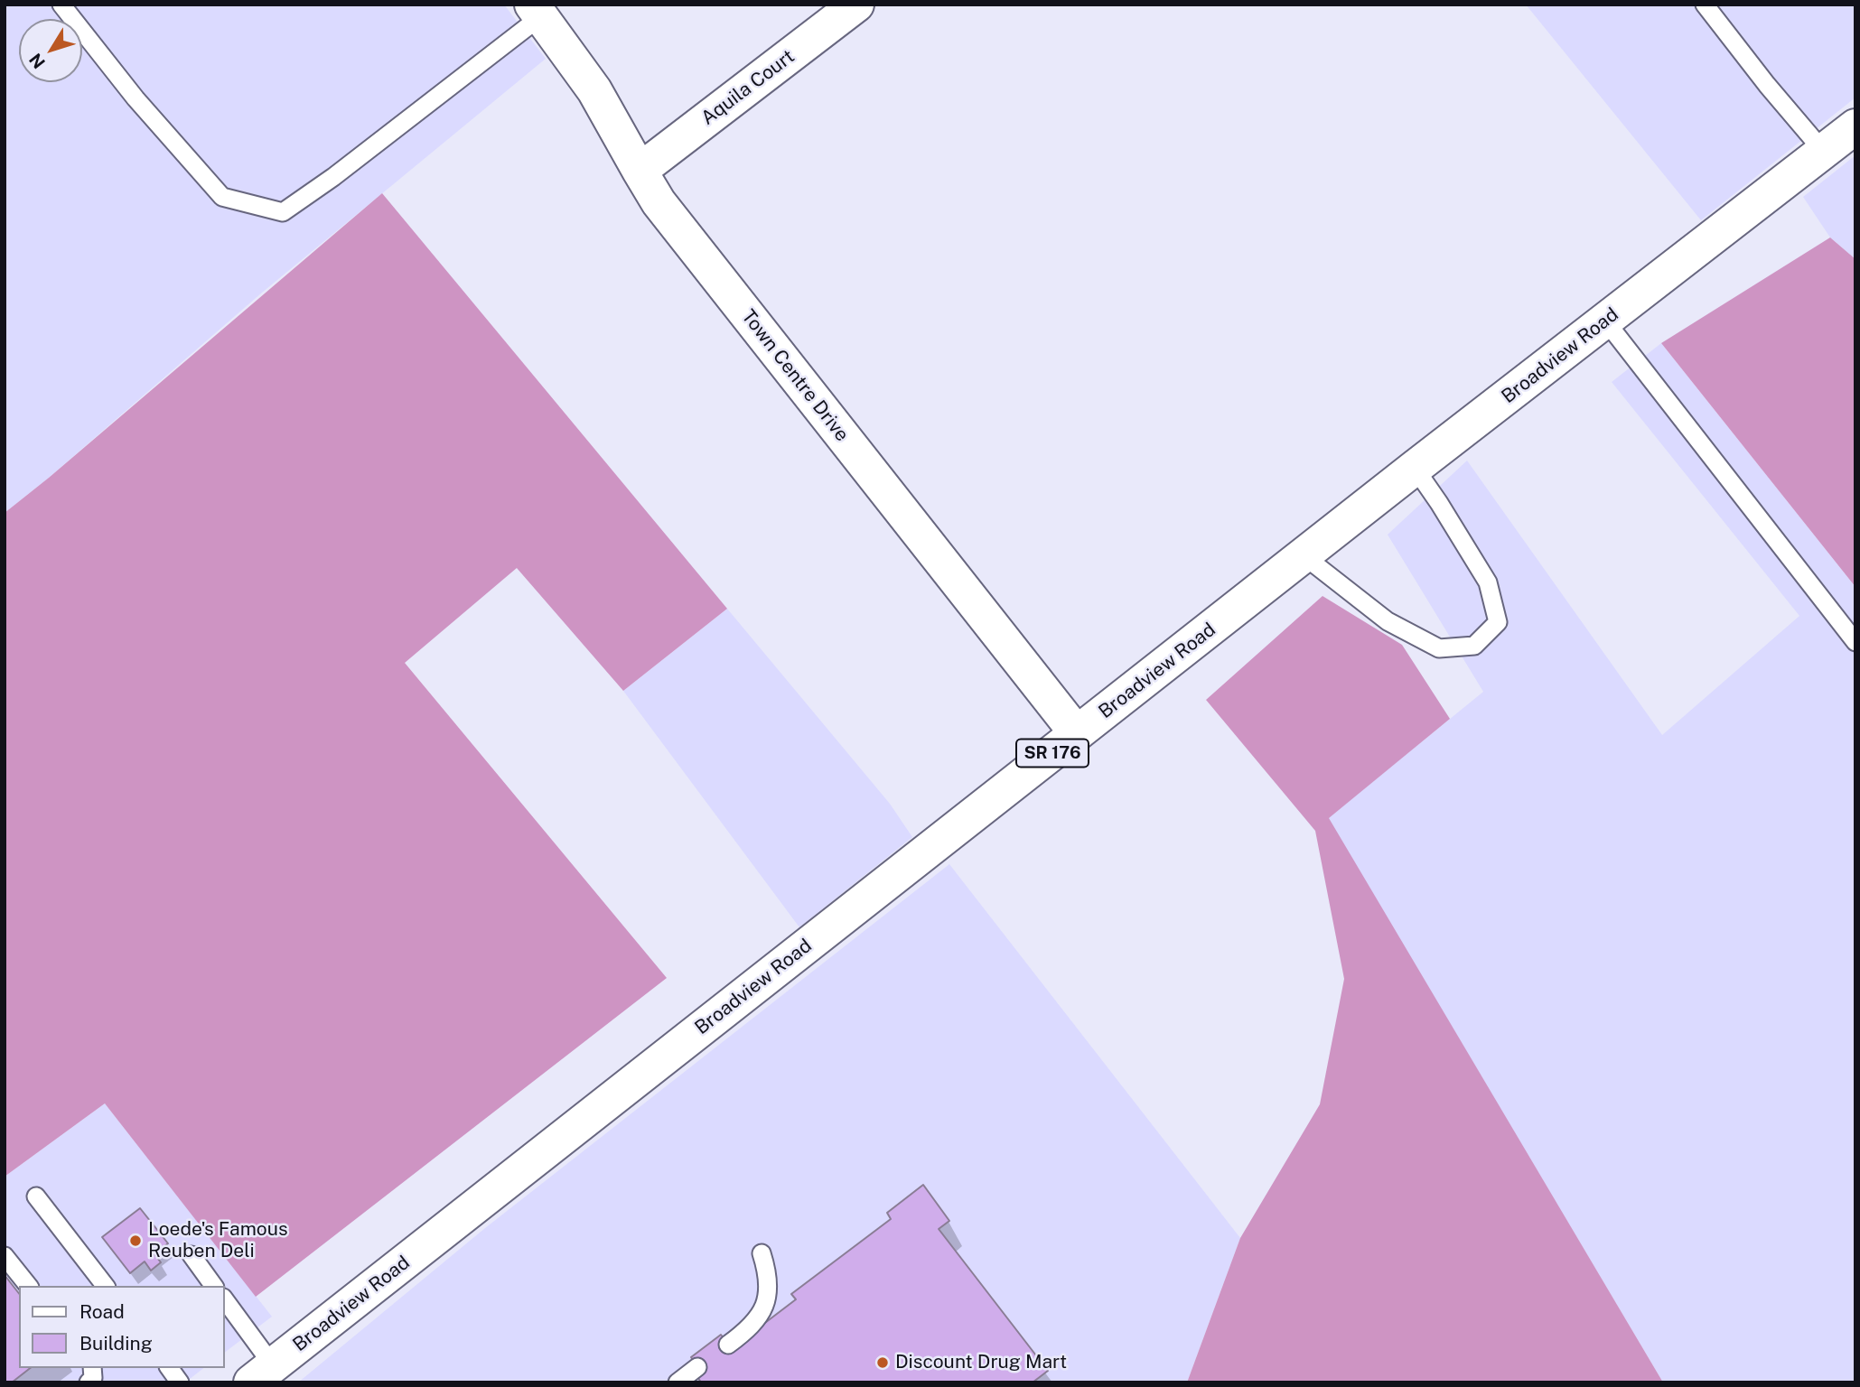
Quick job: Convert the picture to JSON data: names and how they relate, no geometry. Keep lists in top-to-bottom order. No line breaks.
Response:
{"streets":{"main road":["Aquila Court","Broadview Road","Town Centre Drive","SR 176"]},"crossings":[["Aquila Court","Town Centre Drive"],["Broadview Road","Town Centre Drive"]],"places":["Loede's Famous Reuben Deli","Discount Drug Mart"],"legend":["Road","Building"],"north":"bottom left"}
